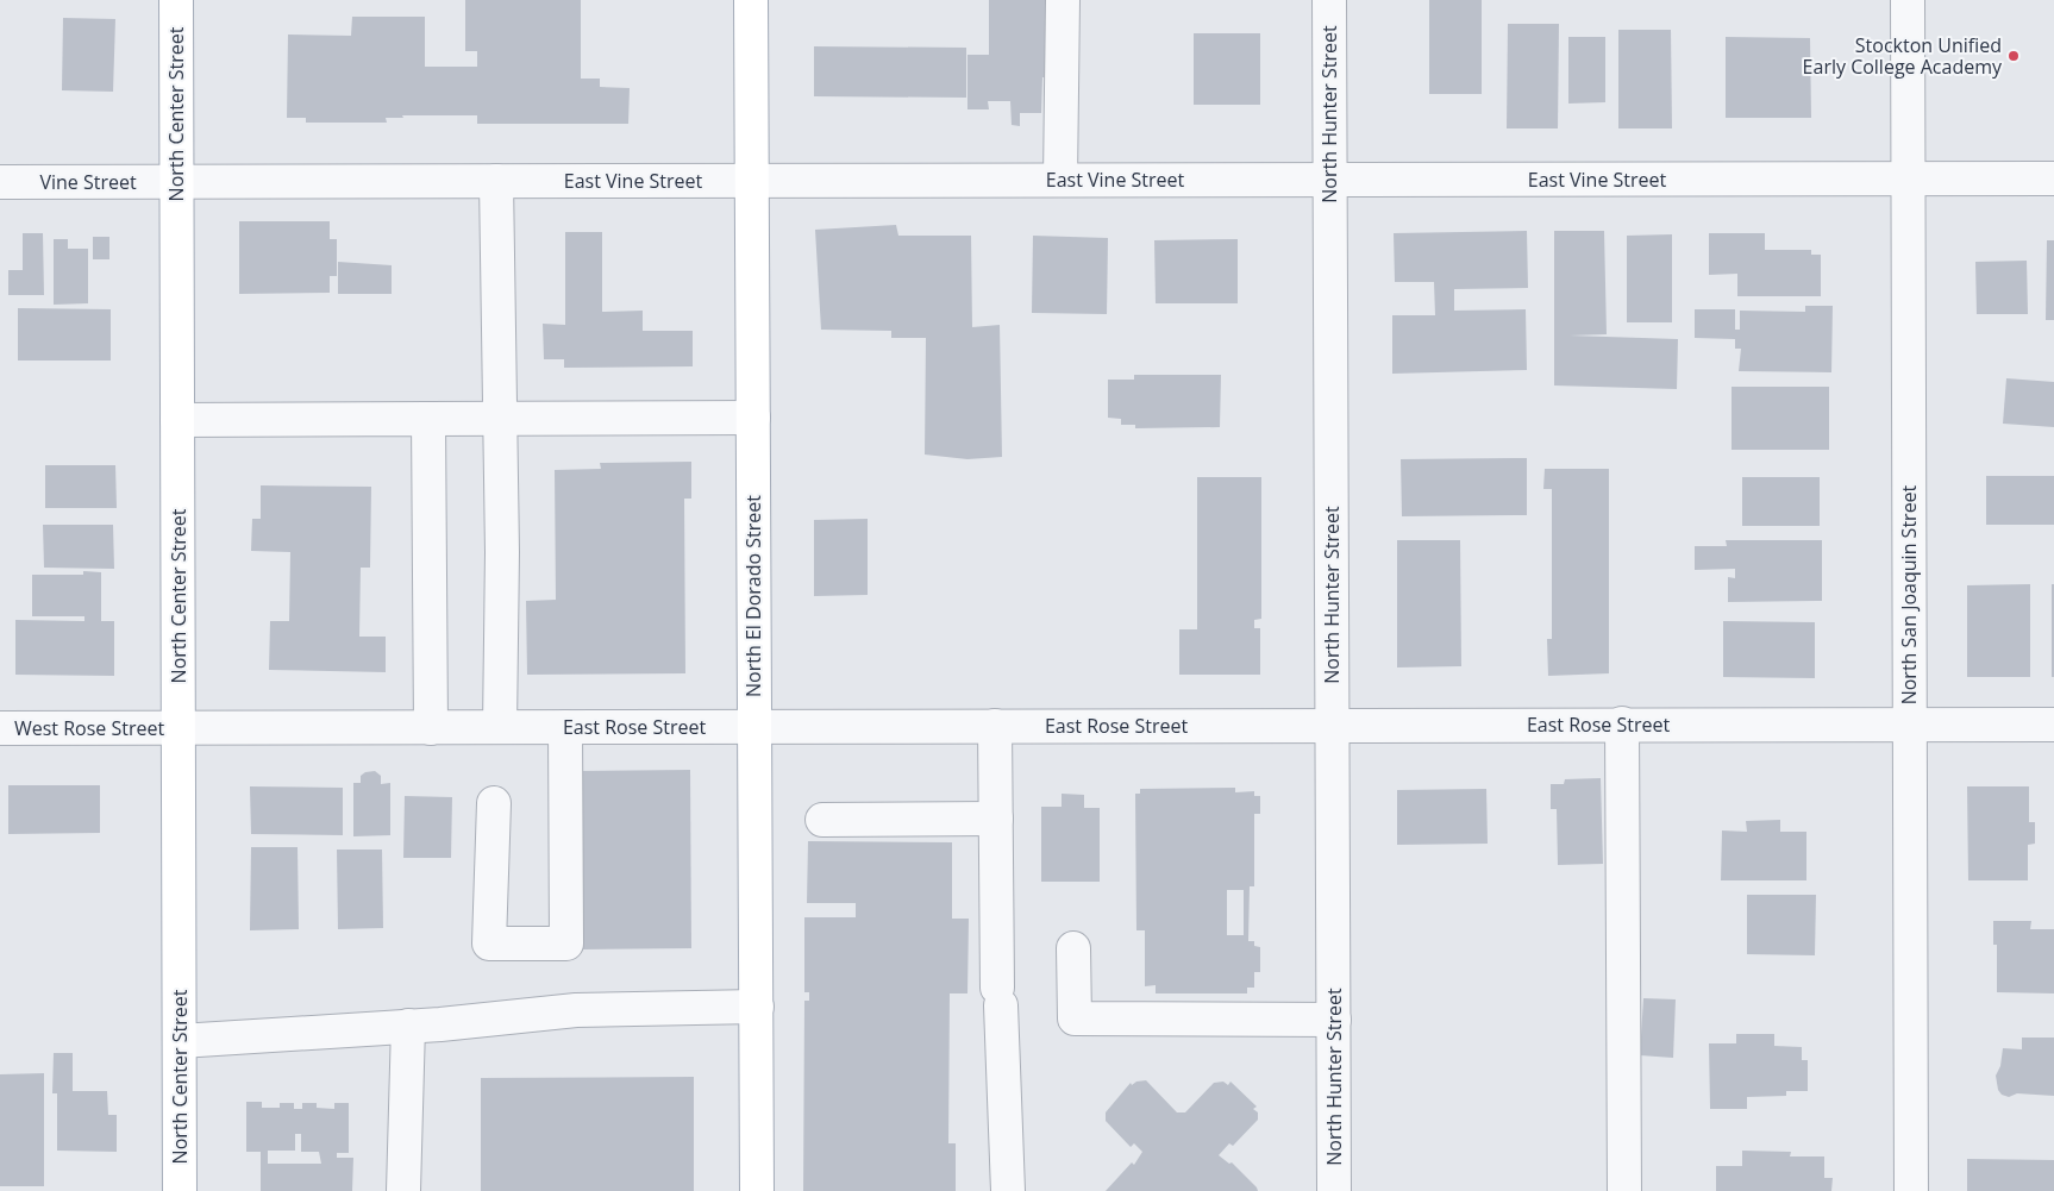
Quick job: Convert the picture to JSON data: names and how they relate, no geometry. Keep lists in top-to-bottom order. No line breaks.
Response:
{"streets":{"main road":["North Center Street","North El Dorado Street"],"street":["North Hunter Street","East Vine Street","Vine Street","North San Joaquin Street","East Rose Street","West Rose Street"]},"crossings":[["North Center Street","East Vine Street"],["North Center Street","Vine Street"],["North Center Street","East Rose Street"],["North Center Street","West Rose Street"],["North Hunter Street","East Vine Street"],["North Hunter Street","East Rose Street"],["East Vine Street","Vine Street"],["East Vine Street","North San Joaquin Street"],["East Vine Street","North El Dorado Street"],["North San Joaquin Street","East Rose Street"],["North El Dorado Street","East Rose Street"],["East Rose Street","West Rose Street"]],"places":["Stockton Unified Early College Academy"]}
